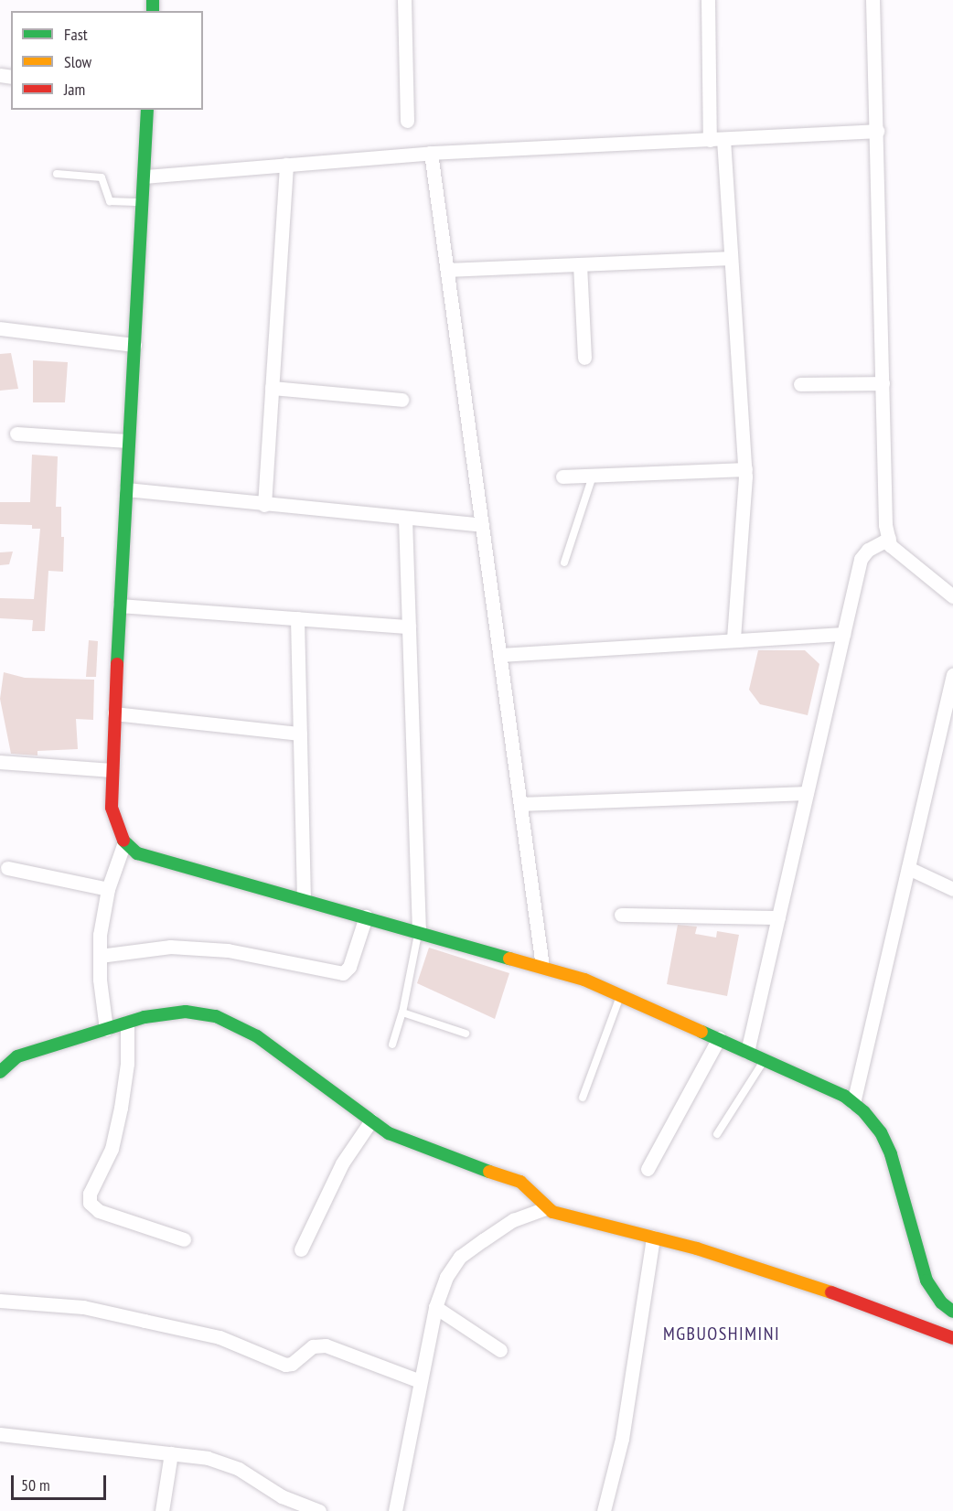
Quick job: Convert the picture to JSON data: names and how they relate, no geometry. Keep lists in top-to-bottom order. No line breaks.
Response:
{"districts":["MGBUOSHIMINI"],"legend":["Fast","Slow","Jam"],"scale_bar":"50 m"}
